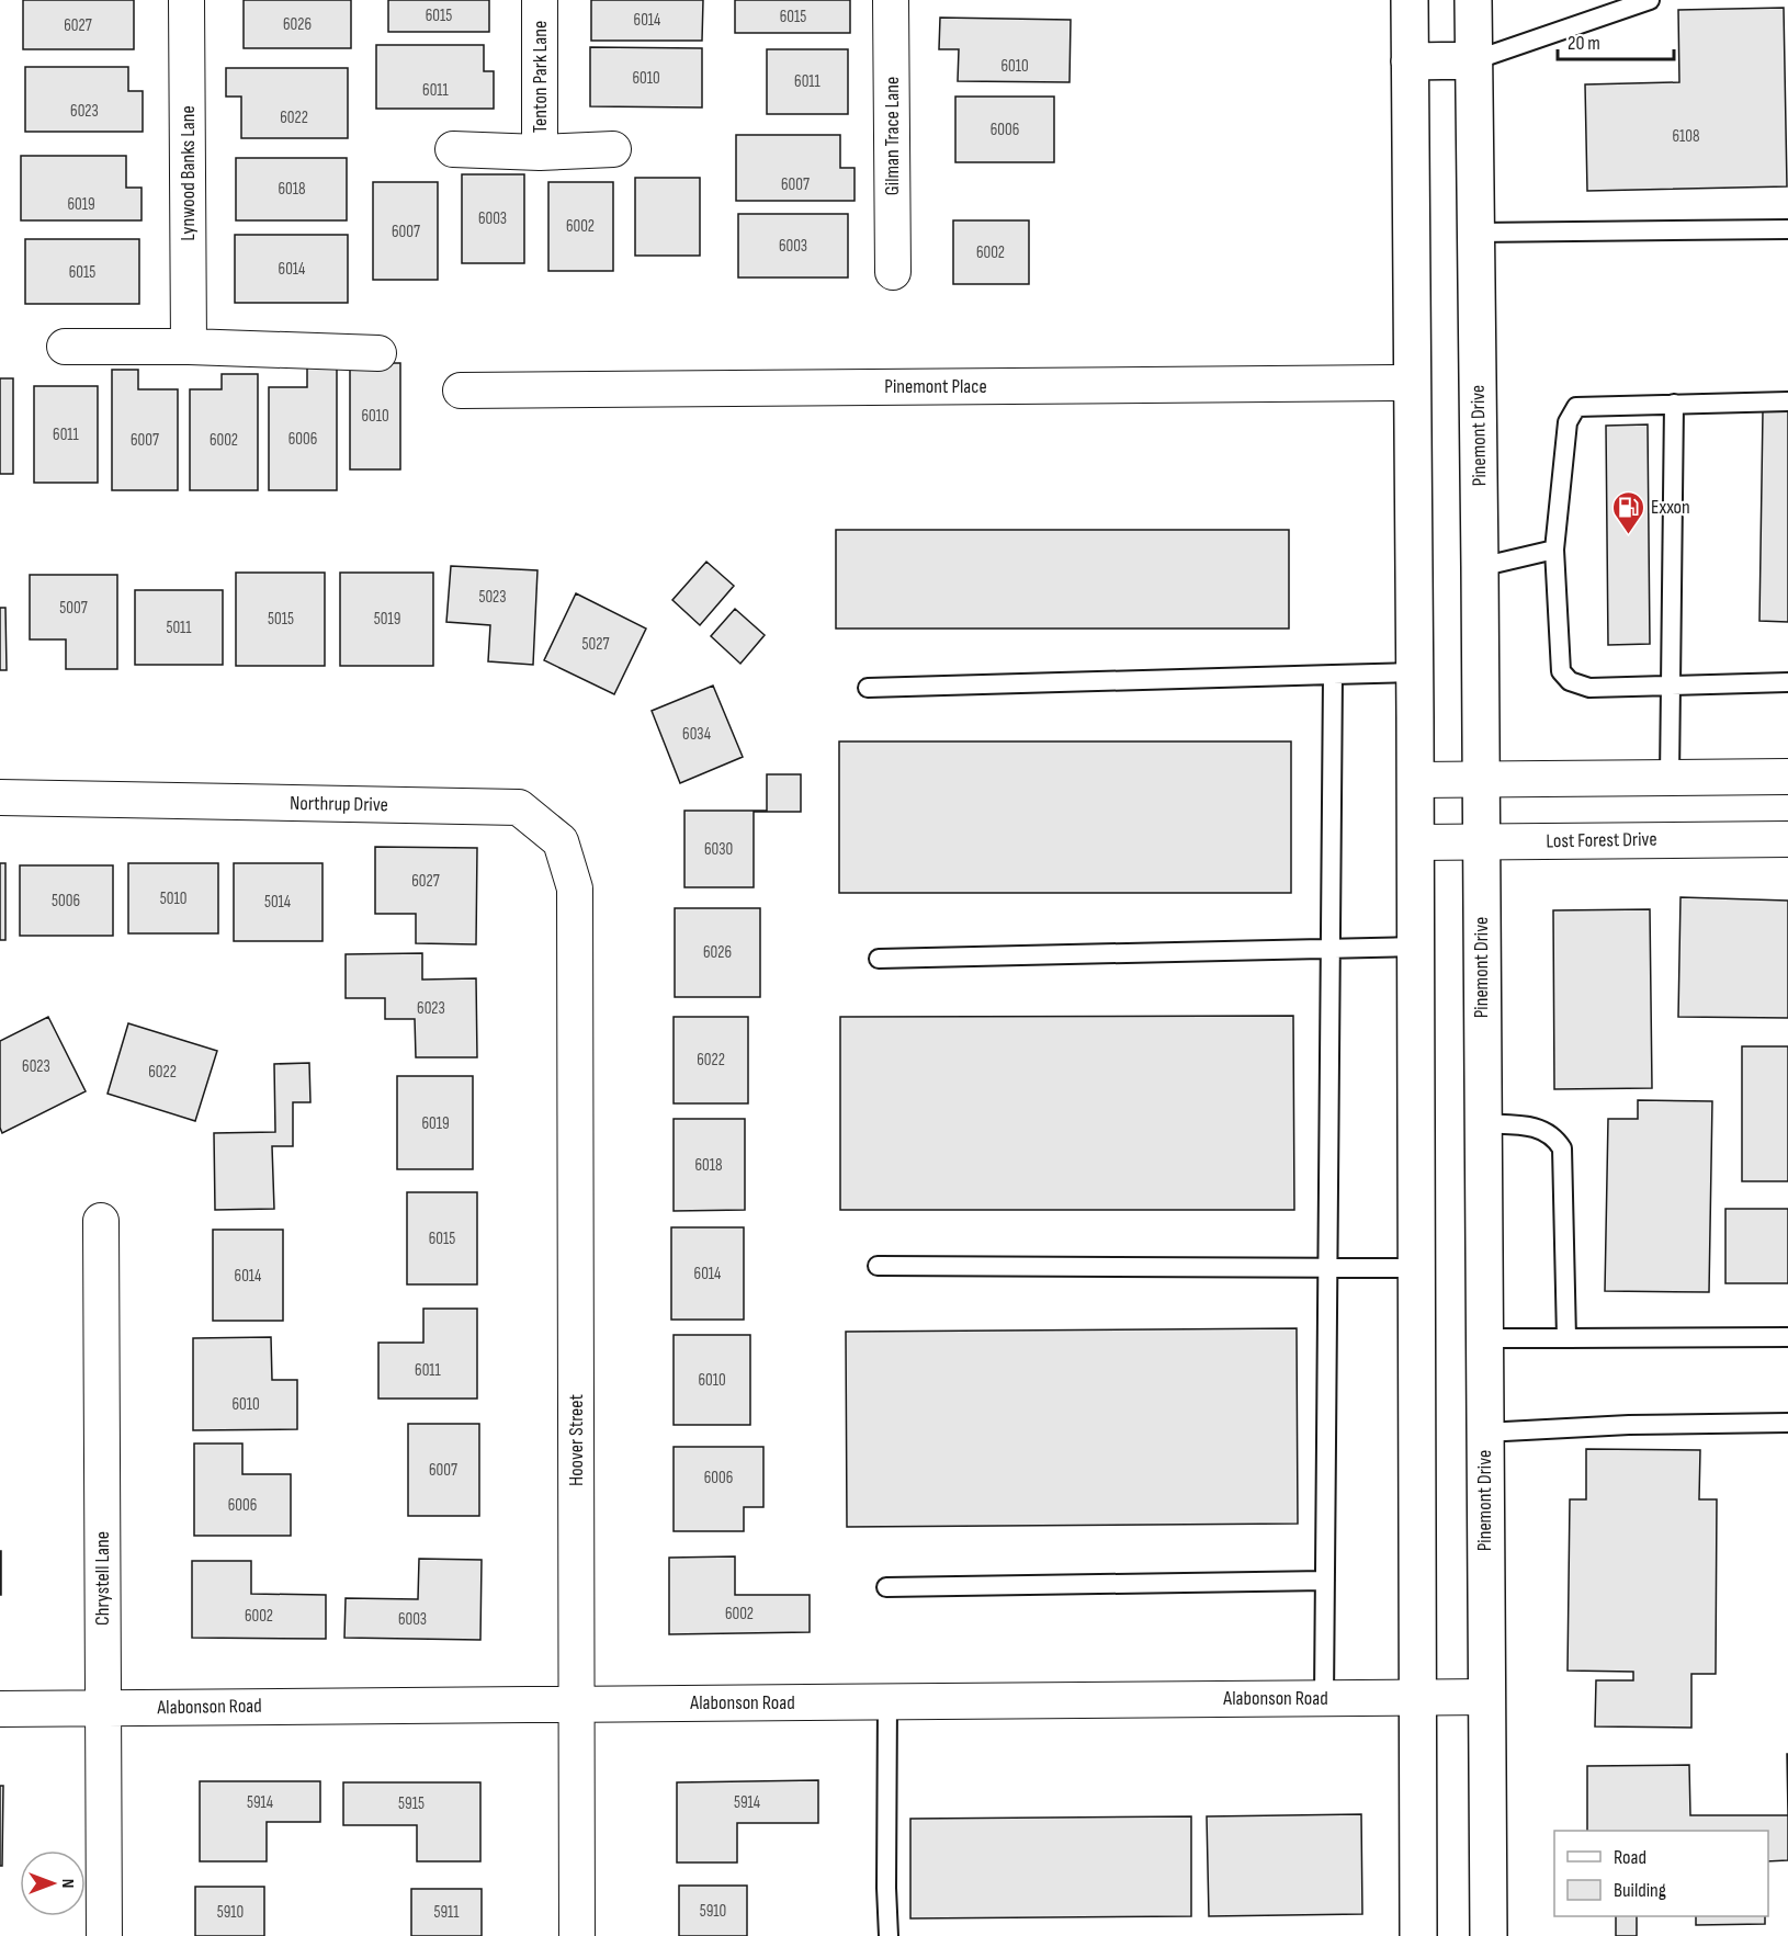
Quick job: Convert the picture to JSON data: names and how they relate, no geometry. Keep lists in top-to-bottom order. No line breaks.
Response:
{"streets":{"main road":["Pinemont Drive"],"street":["Tenton Park Lane","Gilman Trace Lane","Lynwood Banks Lane","Pinemont Place","Northrup Drive","Lost Forest Drive","Hoover Street","Chrystell Lane","Alabonson Road"]},"crossings":[["Pinemont Drive","Lost Forest Drive"],["Pinemont Drive","Alabonson Road"],["Northrup Drive","Hoover Street"],["Hoover Street","Alabonson Road"],["Chrystell Lane","Alabonson Road"]],"places":{"fuel station":["Exxon"]},"house_numbers":["6015","6015","6014","6026","6027","6010","6010","6011","6011","6023","6022","6006","6108","6007","6018","6019","6003","6002","6007","6003","6002","6014","6015","6010","6011","6006","6007","6002","5023","5007","5015","5019","5011","5027","6034","6030","6027","5010","5006","5014","6026","6023","6022","6023","6022","6019","6018","6015","6014","6014","6011","6010","6010","6007","6006","6006","6002","6002","6003","5914","5914","5915","5910","5910","5911"],"legend":["Road","Building"],"scale_bar":"20 m","north":"right"}
